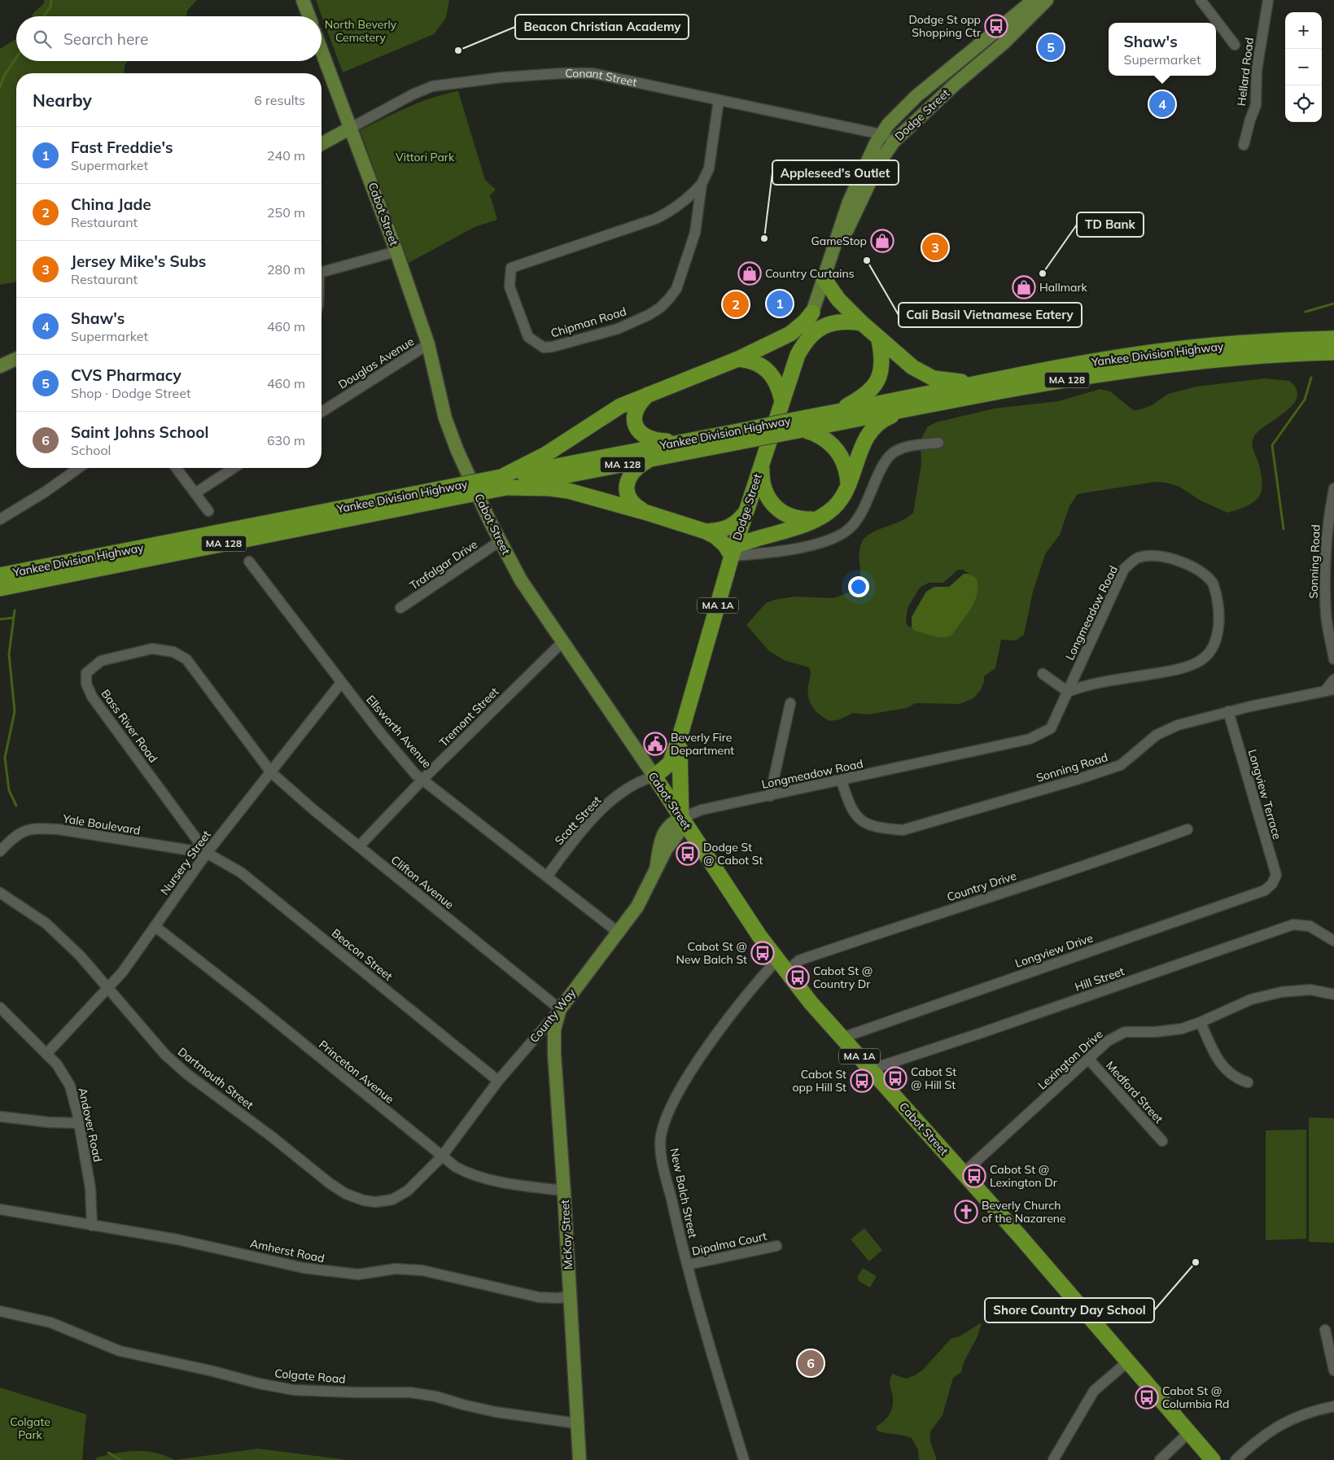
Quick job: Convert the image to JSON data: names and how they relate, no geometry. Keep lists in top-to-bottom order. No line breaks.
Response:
{"streets":{"highway":["Dodge Street","Cabot Street","Yankee Division Highway","MA 128","MA 1A"],"main road":["Conant Street","County Way","McKay Street"],"street":["Hellard Road","Chipman Road","Douglas Avenue","Sonning Road","Trafalgar Drive","Longmeadow Road","Tremont Street","Bass River Road","Ellsworth Avenue","Longview Terrace","Scott Street","Yale Boulevard","Nursery Street","Clifton Avenue","Country Drive","Longview Drive","Beacon Street","Hill Street","Lexington Drive","Princeton Avenue","Dartmouth Street","Medford Street","Andover Road","New Balch Street","Dipalma Court","Amherst Road","Colgate Road"]},"crossings":[["Conant Street","Dodge Street"],["Conant Street","Cabot Street"],["Conant Street","Chipman Road"],["Dodge Street","Cabot Street"],["Dodge Street","Longmeadow Road"],["Dodge Street","Scott Street"],["Dodge Street","County Way"],["Cabot Street","Douglas Avenue"],["Cabot Street","Trafalgar Drive"],["Cabot Street","Longmeadow Road"],["Cabot Street","Tremont Street"],["Cabot Street","Scott Street"],["Cabot Street","Country Drive"],["Cabot Street","Longview Drive"],["Cabot Street","Hill Street"],["Cabot Street","County Way"],["Cabot Street","Lexington Drive"],["Cabot Street","New Balch Street"],["Sonning Road","Longmeadow Road"],["Sonning Road","Longview Terrace"],["Longmeadow Road","County Way"],["Tremont Street","Ellsworth Avenue"],["Tremont Street","Clifton Avenue"],["Bass River Road","Yale Boulevard"],["Bass River Road","Nursery Street"],["Bass River Road","Clifton Avenue"],["Bass River Road","Beacon Street"],["Ellsworth Avenue","Scott Street"],["Ellsworth Avenue","Nursery Street"],["Ellsworth Avenue","County Way"],["Longview Terrace","Longview Drive"],["Yale Boulevard","Nursery Street"],["Yale Boulevard","Beacon Street"],["Nursery Street","Clifton Avenue"],["Nursery Street","Beacon Street"],["Nursery Street","Princeton Avenue"],["Nursery Street","Dartmouth Street"],["Nursery Street","Andover Road"],["Clifton Avenue","County Way"],["Clifton Avenue","McKay Street"],["Country Drive","New Balch Street"],["Beacon Street","County Way"],["County Way","Princeton Avenue"],["County Way","Dartmouth Street"],["County Way","McKay Street"],["Lexington Drive","Medford Street"],["Princeton Avenue","Dartmouth Street"],["Princeton Avenue","McKay Street"],["Andover Road","Amherst Road"],["New Balch Street","Dipalma Court"],["McKay Street","Amherst Road"],["McKay Street","Colgate Road"]],"parks":["North Beverly Cemetery","Vittori Park","Colgate Park"],"places":{"bus stop":["Dodge St opp Shopping Ctr","Dodge St @ Cabot St","Cabot St @ New Balch St","Cabot St @ Country Dr","Cabot St @ Hill St","Cabot St opp Hill St","Cabot St @ Lexington Dr","Cabot St @ Columbia Rd"],"other":["Beacon Christian Academy","Appleseed's Outlet","Cali Basil Vietnamese Eatery","TD Bank","Shore Country Day School"],"shop":["GameStop","Country Curtains","Hallmark"],"public building":["Beverly Fire Department"],"church":["Beverly Church of the Nazarene"]},"page":{"map_buttons":["+","−"],"search":"Search here","popup":["Shaw's","Supermarket"],"pins":["5","4","3","1","2","6"],"heading":["Nearby","6 results"],"list":[{"mark":"1","name":"Fast Freddie's","note":"Supermarket","value":"240 m"},{"mark":"2","name":"China Jade","note":"Restaurant","value":"250 m"},{"mark":"3","name":"Jersey Mike's Subs","note":"Restaurant","value":"280 m"},{"mark":"4","name":"Shaw's","note":"Supermarket","value":"460 m"},{"mark":"5","name":"CVS Pharmacy","note":"Shop · Dodge Street","value":"460 m"},{"mark":"6","name":"Saint Johns School","note":"School","value":"630 m"}]}}
